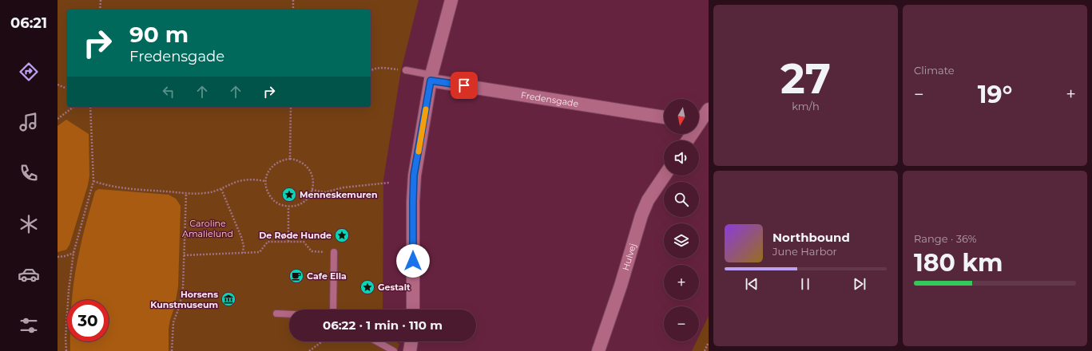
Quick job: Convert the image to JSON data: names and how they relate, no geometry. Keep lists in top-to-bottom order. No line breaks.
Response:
{"streets":{"street":["Fredensgade","Hulvej"]},"parks":["Caroline Amalielund"],"places":{"place":["Menneskemuren","De Røde Hunde","Gestalt"],"cafe":["Cafe Ella"],"museum":["Horsens Kunstmuseum"]},"north":"bottom","page":{"tabs":"06:21","tile":[["27","km/h"],"Climate",["Range · 36%","180 km"]],"turn":["90 m","Fredensgade"],"heat":["−","19°","+"],"map_buttons":["+","−"],"song":["Northbound","June Harbor"],"limit":"30","trip":"06:22 · 1 min · 110 m"}}
